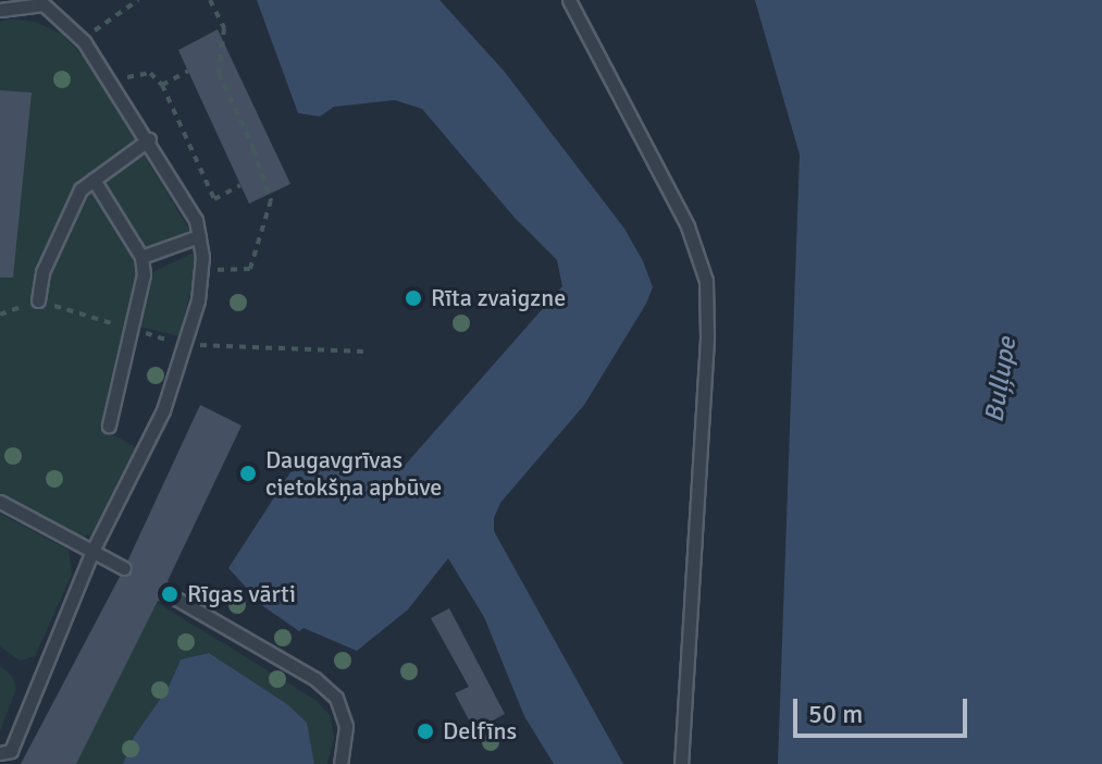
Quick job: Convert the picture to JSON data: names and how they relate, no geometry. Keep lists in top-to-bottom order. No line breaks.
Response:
{"water":["Buļļupe"],"places":["Rīta zvaigzne","Daugavgrīvas cietokšņa apbūve","Rīgas vārti","Delfīns"],"scale_bar":"50 m"}
